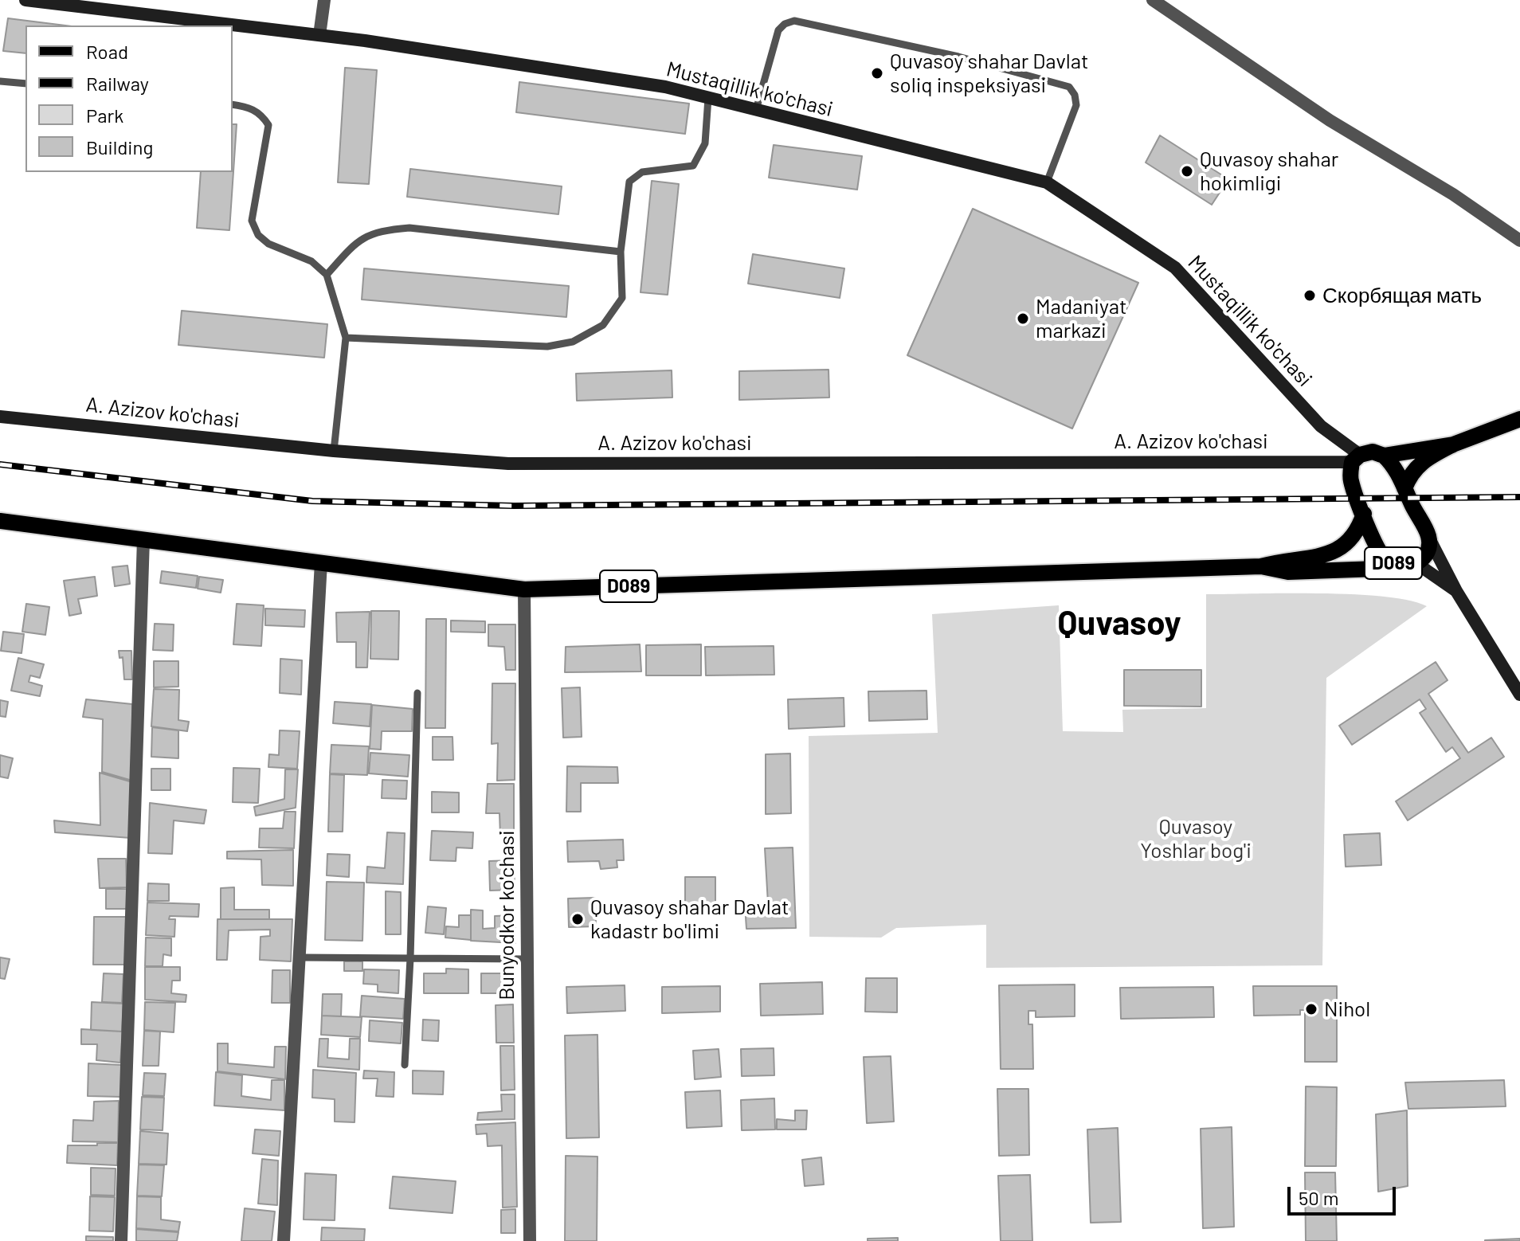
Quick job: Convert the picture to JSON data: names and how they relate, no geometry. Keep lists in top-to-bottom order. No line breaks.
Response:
{"streets":{"main road":["D089"],"street":["Mustaqillik ko'chasi","A. Azizov ko'chasi","Bunyodkor ko'chasi"]},"crossings":[["Mustaqillik ko'chasi","A. Azizov ko'chasi"],["Mustaqillik ko'chasi","D089"],["A. Azizov ko'chasi","D089"],["D089","Bunyodkor ko'chasi"]],"districts":["Quvasoy"],"parks":["Quvasoy Yoshlar bog'i"],"places":["Quvasoy shahar Davlat soliq inspeksiyasi","Quvasoy shahar hokimligi","Скорбящая мать","Madaniyat markazi","Quvasoy shahar Davlat kadastr bo'limi","Nihol"],"legend":["Road","Railway","Park","Building"],"scale_bar":"50 m"}
